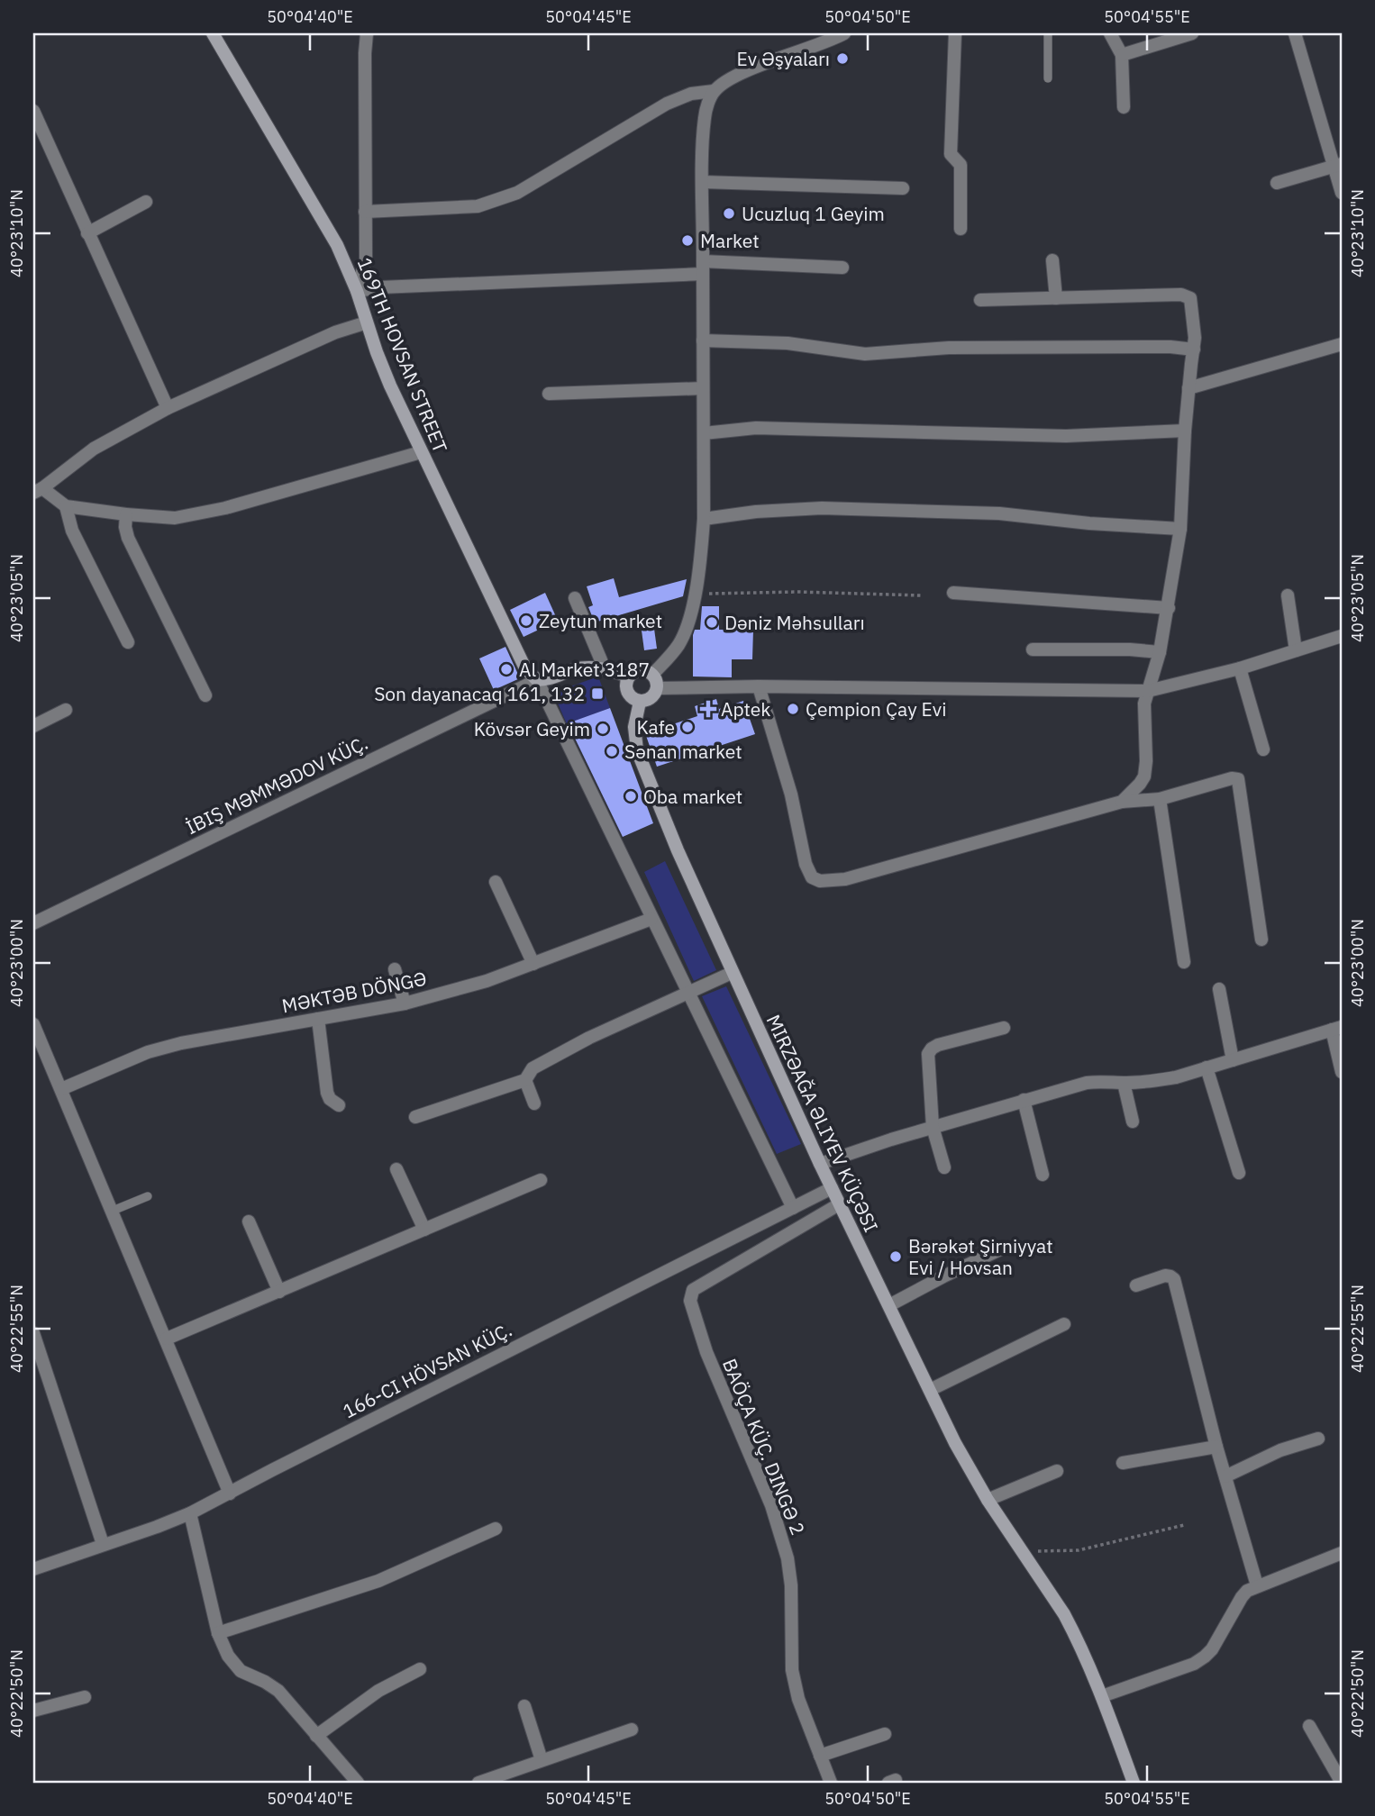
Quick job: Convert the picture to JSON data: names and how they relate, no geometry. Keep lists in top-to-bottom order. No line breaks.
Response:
{"streets":{"street":["169TH HOVSAN STREET","İBIŞ MƏMMƏDOV KÜÇ.","MƏKTƏB DÖNGƏ","MIRZƏAĞA ƏLIYEV KÜÇƏSI"]},"crossings":[["169TH HOVSAN STREET","İBIŞ MƏMMƏDOV KÜÇ."]],"places":{"other":["Ev Əşyaları","Ucuzluq 1 Geyim","Market","Zeytun market","Dəniz Məhsulları","Al Market 3187","Çempion Çay Evi","Kafe","Kövsər Geyim","Sənan market","Oba market","Bərəkət Şirniyyat Evi / Hovsan"],"transit":["Son dayanacaq 161, 132"],"health":["Aptek"]},"coordinates":["50°04'40\"E","50°04'45\"E","50°04'50\"E","50°04'55\"E","40°23'10\"N","40°23'05\"N","40°23'00\"N","40°22'55\"N","40°22'50\"N"]}
